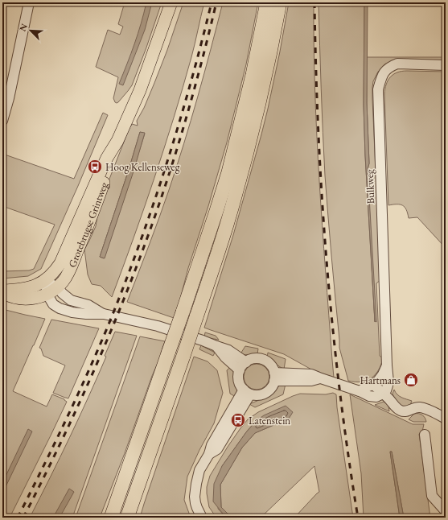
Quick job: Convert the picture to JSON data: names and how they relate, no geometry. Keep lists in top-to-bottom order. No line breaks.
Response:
{"streets":{"main road":["Grotebrugse Grintweg"],"street":["Bulkweg"]},"places":{"bus stop":["Hoog Kellenseweg","Latenstein"],"shop":["Hartmans"]},"north":"top left"}
